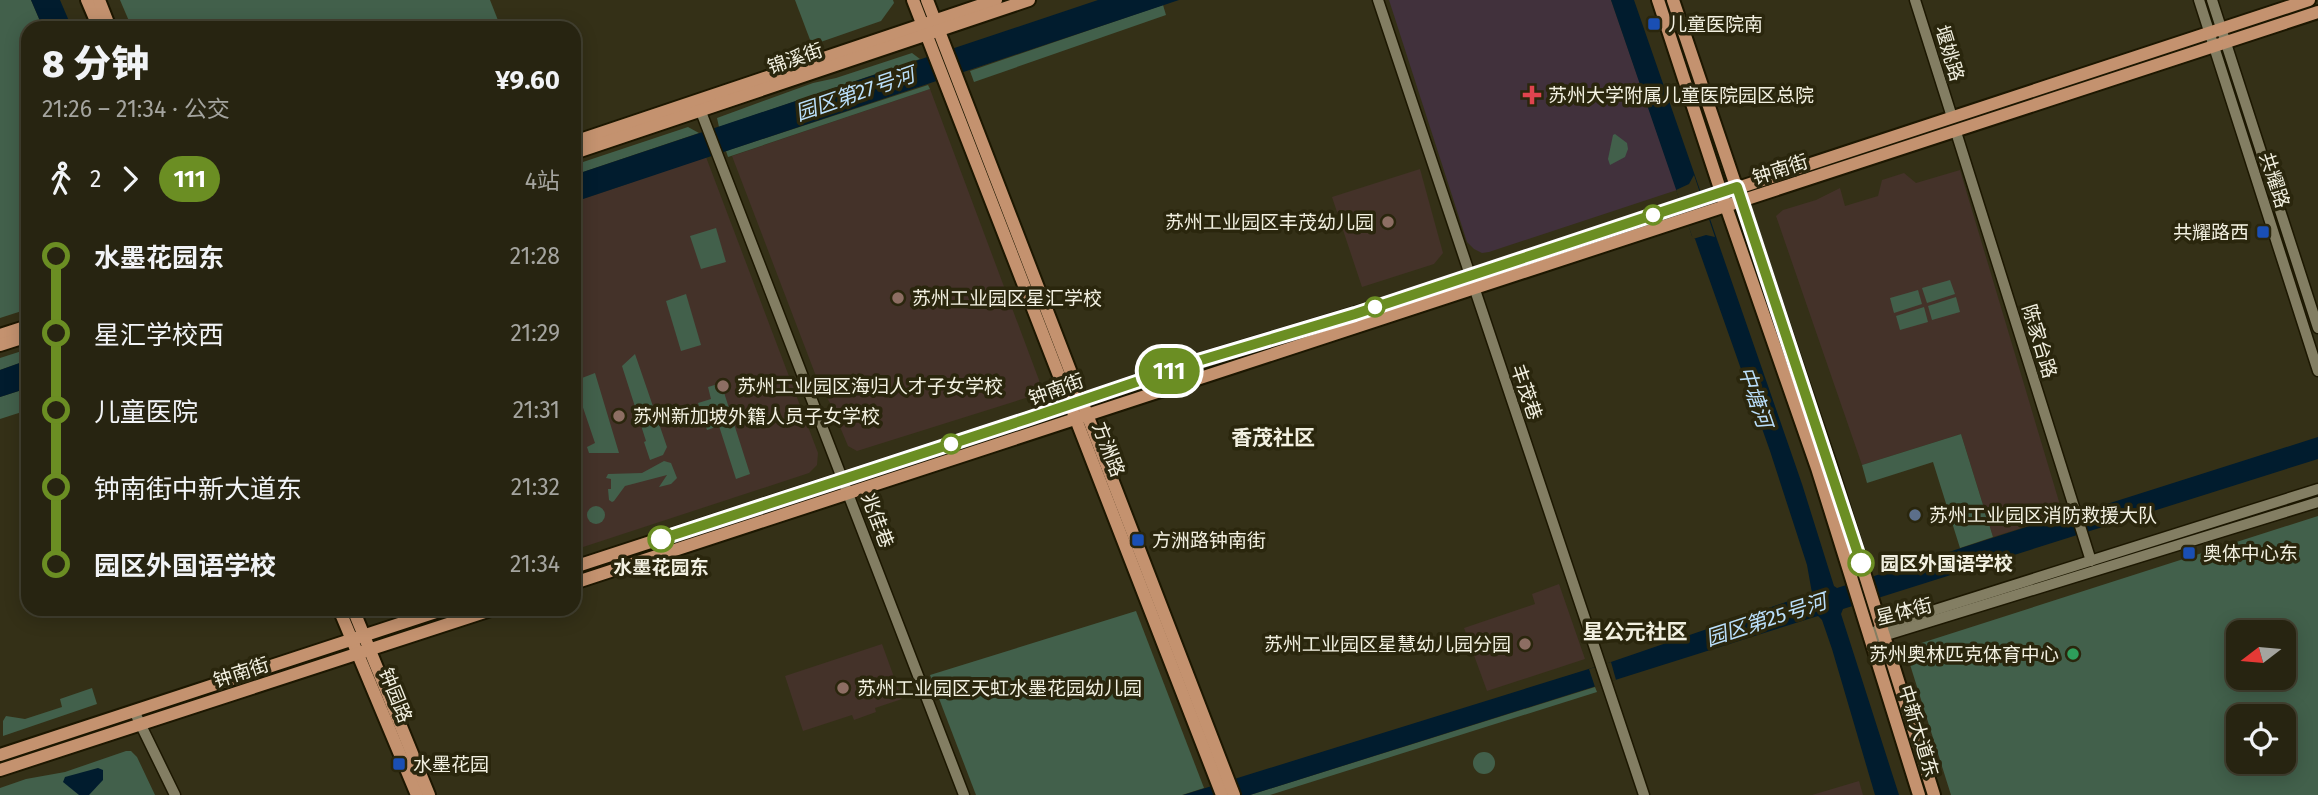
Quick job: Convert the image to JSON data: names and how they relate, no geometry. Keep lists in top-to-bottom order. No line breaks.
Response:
{"streets":{"main road":["锦溪街","钟南街","方洲路","钟园路","中新大道东"],"street":["堰姚路","共耀路","陈家台路","丰茂巷","兆佳巷","星体街"]},"crossings":[["堰姚路","钟南街"],["锦溪街","方洲路"],["锦溪街","兆佳巷"],["钟南街","共耀路"],["钟南街","陈家台路"],["钟南街","丰茂巷"],["钟南街","方洲路"],["钟南街","兆佳巷"],["钟南街","钟园路"],["钟南街","中新大道东"],["陈家台路","星体街"],["星体街","中新大道东"]],"districts":["香茂社区","星公元社区"],"water":["园区第27号河","中塘河","园区第25号河"],"places":{"transit":["儿童医院南","共耀路西","方洲路钟南街","奥体中心东","水墨花园"],"health":["苏州大学附属儿童医院园区总院"],"other":["苏州工业园区丰茂幼儿园","苏州工业园区星汇学校","苏州工业园区海归人才子女学校","苏州新加坡外籍人员子女学校","苏州工业园区消防救援大队","水墨花园东","园区外国语学校","苏州工业园区星慧幼儿园分园","苏州奥林匹克体育中心","苏州工业园区天虹水墨花园幼儿园"]},"lines":["bus line 111"],"north":"left","page":{"on_map":"111","heading":["8 分钟","21:26 – 21:34 · 公交","¥9.60"],"legs":["2","111","4站"],"list":[{"name":"水墨花园东","value":"21:28"},{"name":"星汇学校西","value":"21:29"},{"name":"儿童医院","value":"21:31"},{"name":"钟南街中新大道东","value":"21:32"},{"name":"园区外国语学校","value":"21:34"}]}}
